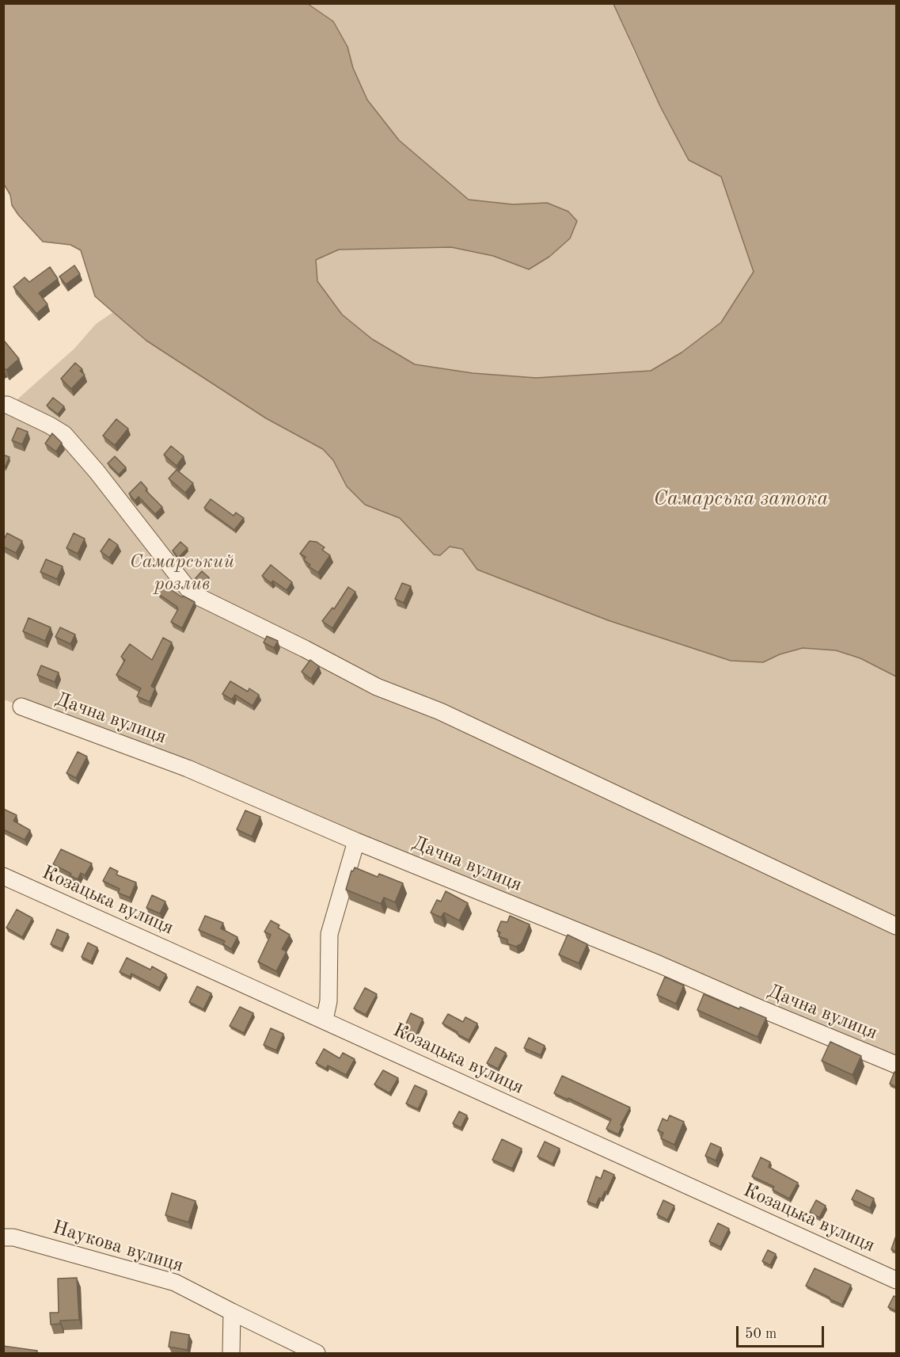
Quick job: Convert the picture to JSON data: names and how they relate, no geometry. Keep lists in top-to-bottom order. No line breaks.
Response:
{"streets":{"street":["Дачна вулиця","Козацька вулиця","Наукова вулиця"]},"water":["Самарська затока"],"parks":["Самарський розлив"],"scale_bar":"50 m"}
